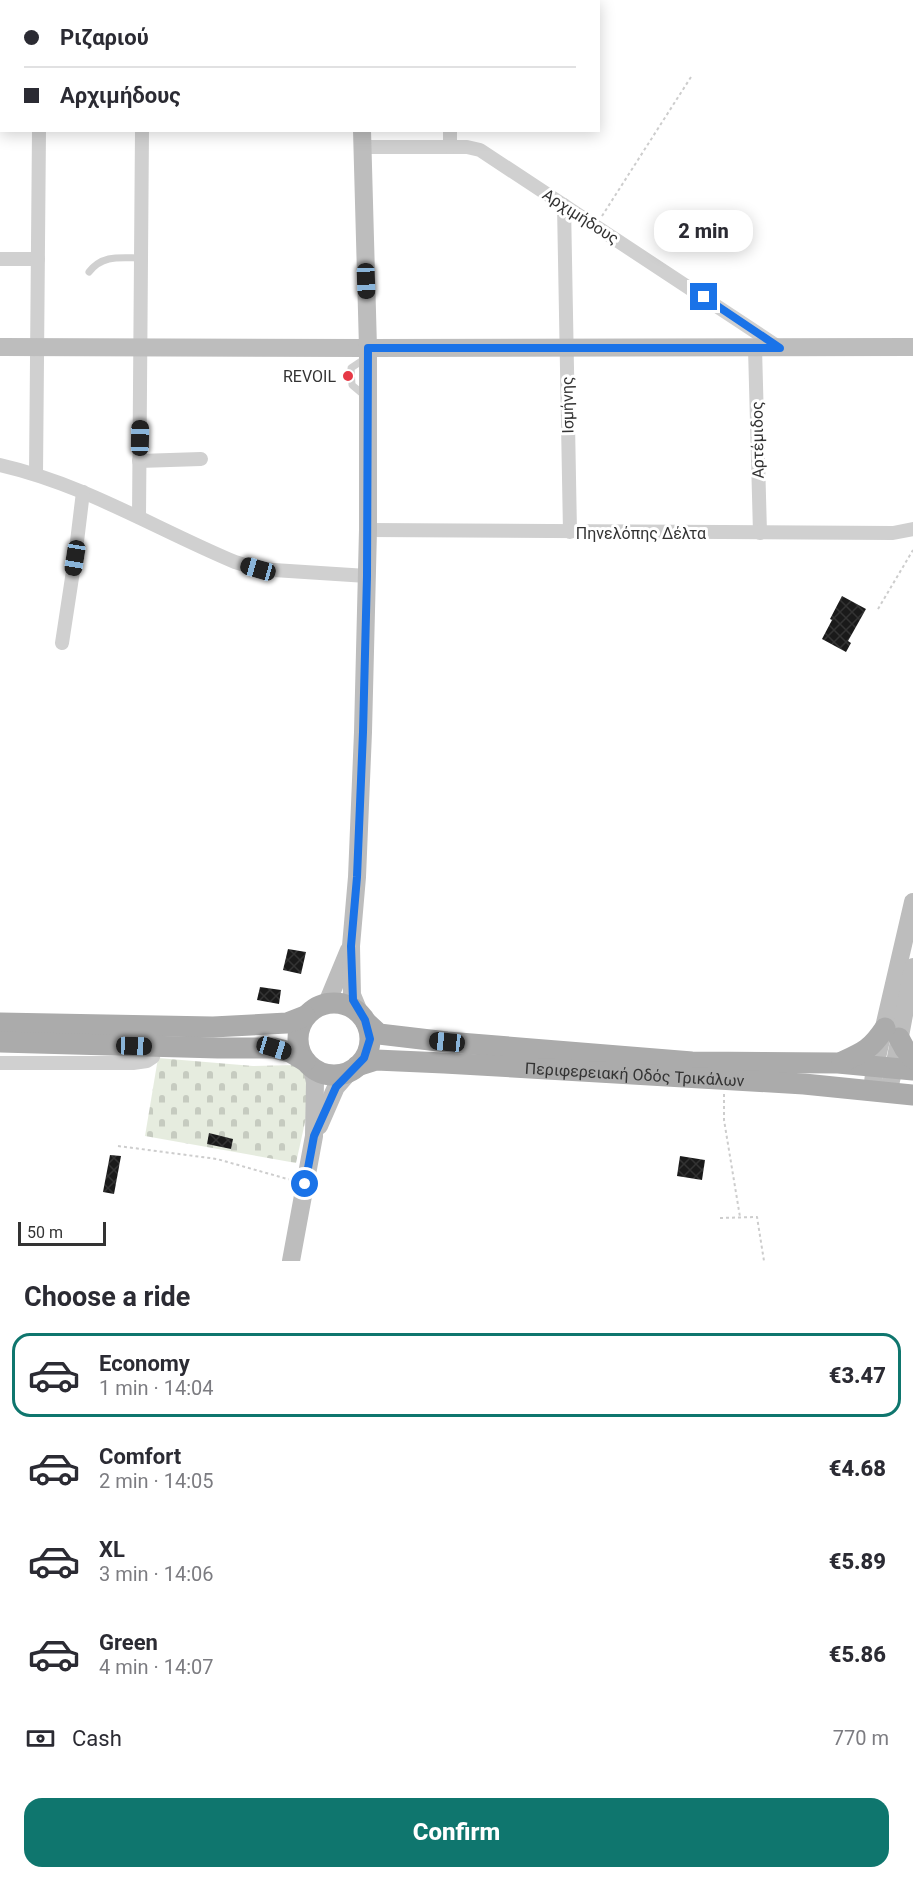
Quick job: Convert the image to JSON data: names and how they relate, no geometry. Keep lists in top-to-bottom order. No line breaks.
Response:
{"streets":{"main road":["Περιφερειακή Οδός Τρικάλων"],"street":["Αρχιμήδους","Ισμήνης","Αρτέμιδος","Πηνελόπης Δέλτα"]},"crossings":[["Αρχιμήδους","Ισμήνης"],["Ισμήνης","Πηνελόπης Δέλτα"],["Αρτέμιδος","Πηνελόπης Δέλτα"]],"places":["REVOIL"],"scale_bar":"50 m","page":{"banner":["Ριζαριού","Αρχιμήδους"],"bubble":"2 min","scale":"50 m","heading":"Choose a ride","list":[{"name":"Economy","note":"1 min · 14:04","value":"€3.47"},{"name":"Comfort","note":"2 min · 14:05","value":"€4.68"},{"name":"XL","note":"3 min · 14:06","value":"€5.89"},{"name":"Green","note":"4 min · 14:07","value":"€5.86"}],"pay":["Cash","770 m"],"buttons":"Confirm"}}
